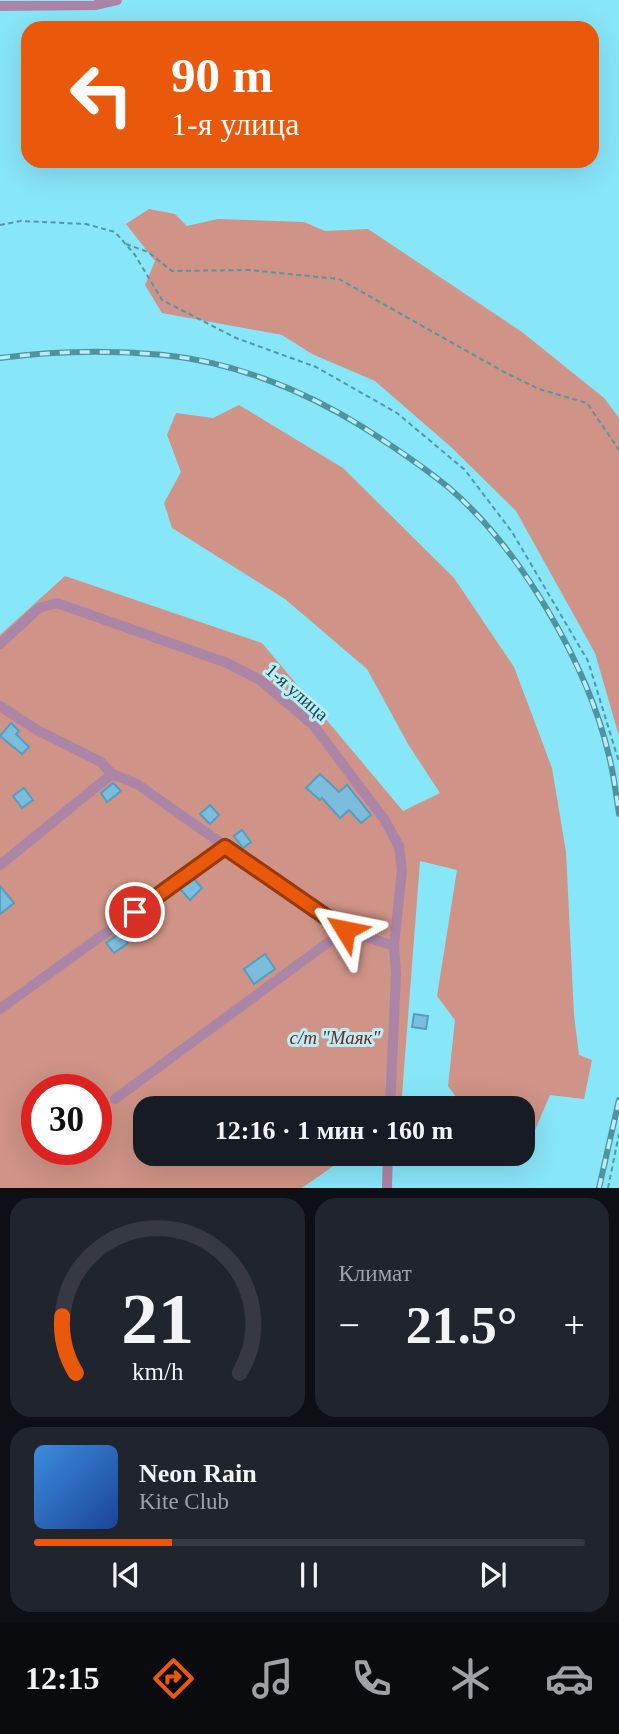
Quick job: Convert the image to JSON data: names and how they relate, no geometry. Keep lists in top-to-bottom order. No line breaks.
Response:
{"streets":{"street":["1-я улица"]},"parks":["с/т \"Маяк\""],"page":{"turn":["90 m","1-я улица"],"limit":"30","trip":"12:16 · 1 мин · 160 m","tile":"Климат","heat":["−","21.5°","+"],"song":["Neon Rain","Kite Club"],"tabs":"12:15","gauge":["21","km/h"]}}
